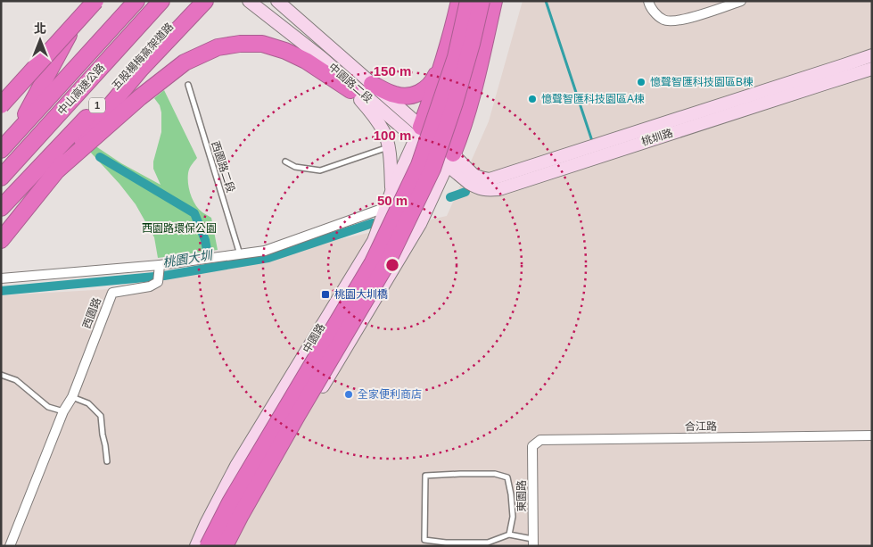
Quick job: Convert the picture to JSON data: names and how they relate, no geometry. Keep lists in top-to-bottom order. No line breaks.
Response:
{"streets":{"highway":["五股楊梅高架道路","中山高速公路","1"],"main road":["中園路二段","桃圳路","中園路"],"street":["西園路","合江路","東園路"],"lane":["西園路二段"]},"crossings":[["中園路二段","桃圳路"],["中園路二段","中園路"],["合江路","東園路"]],"water":["桃園大圳"],"parks":["西園路環保公園"],"places":{"other":["憶聲智匯科技園區B棟","憶聲智匯科技園區A棟","全家便利商店"],"transit":["桃園大圳橋"]},"north":"top","rings":["150 m","100 m","50 m"]}
